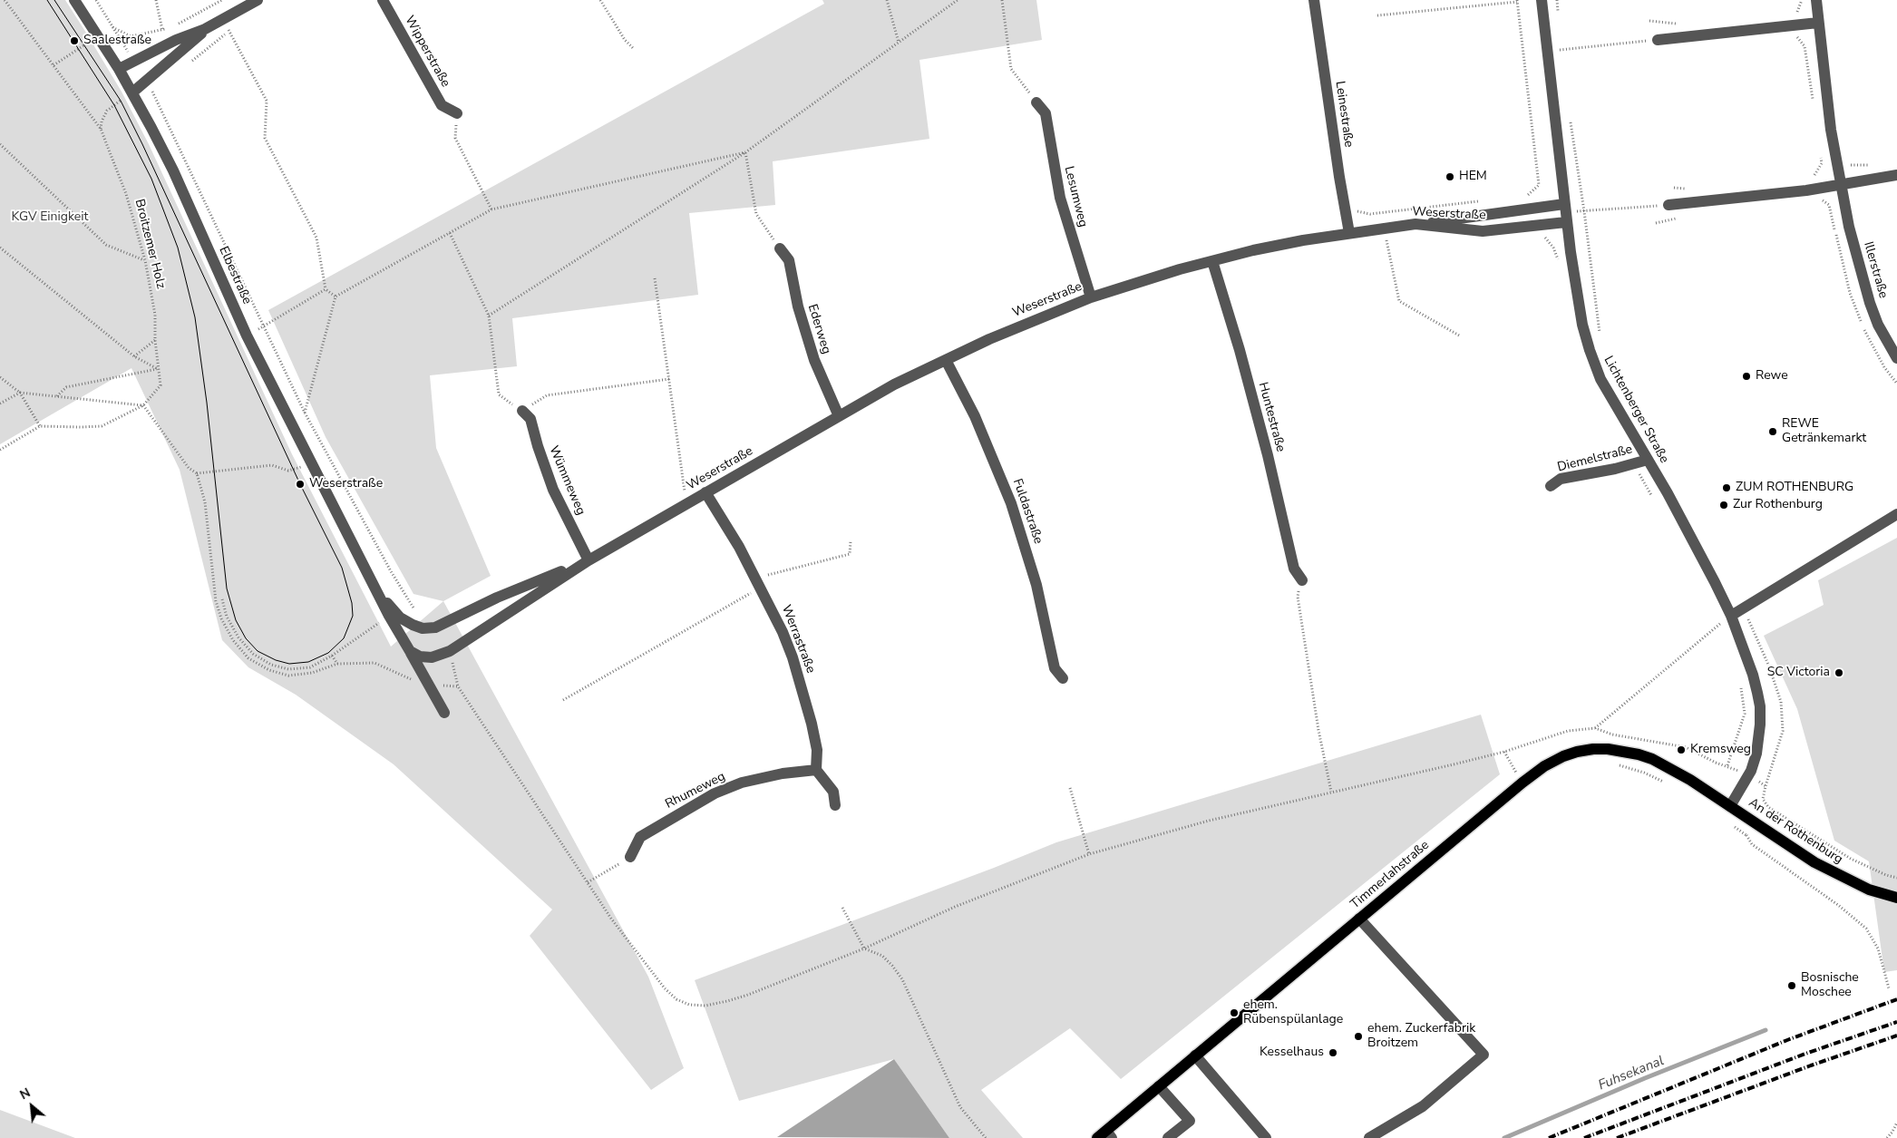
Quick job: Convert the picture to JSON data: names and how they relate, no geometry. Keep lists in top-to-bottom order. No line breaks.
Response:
{"streets":{"main road":["An der Rothenburg","Timmerlahstraße"],"street":["Wipperstraße","Leinestraße","Lesumweg","Weserstraße","Illerstraße","Elbestraße","Ederweg","Lichtenberger Straße","Huntestraße","Diemelstraße","Wümmeweg","Fuldastraße","Werrastraße","Rhumeweg"],"path":["Broitzemer Holz"]},"crossings":[["Leinestraße","Weserstraße"],["Lesumweg","Weserstraße"],["Weserstraße","Ederweg"],["Weserstraße","Lichtenberger Straße"],["Weserstraße","Huntestraße"],["Weserstraße","Wümmeweg"],["Weserstraße","Fuldastraße"],["Weserstraße","Werrastraße"],["Lichtenberger Straße","Diemelstraße"],["Lichtenberger Straße","An der Rothenburg"],["Lichtenberger Straße","Timmerlahstraße"],["Werrastraße","Rhumeweg"],["An der Rothenburg","Timmerlahstraße"]],"water":["Fuhsekanal"],"parks":["KGV Einigkeit"],"places":["Saalestraße","HEM","Rewe","REWE Getränkemarkt","Weserstraße","ZUM ROTHENBURG","Zur Rothenburg","SC Victoria","Kremsweg","Bosnische Moschee","ehem. Rübenspülanlage","ehem. Zuckerfabrik Broitzem","Kesselhaus"],"north":"top left"}
